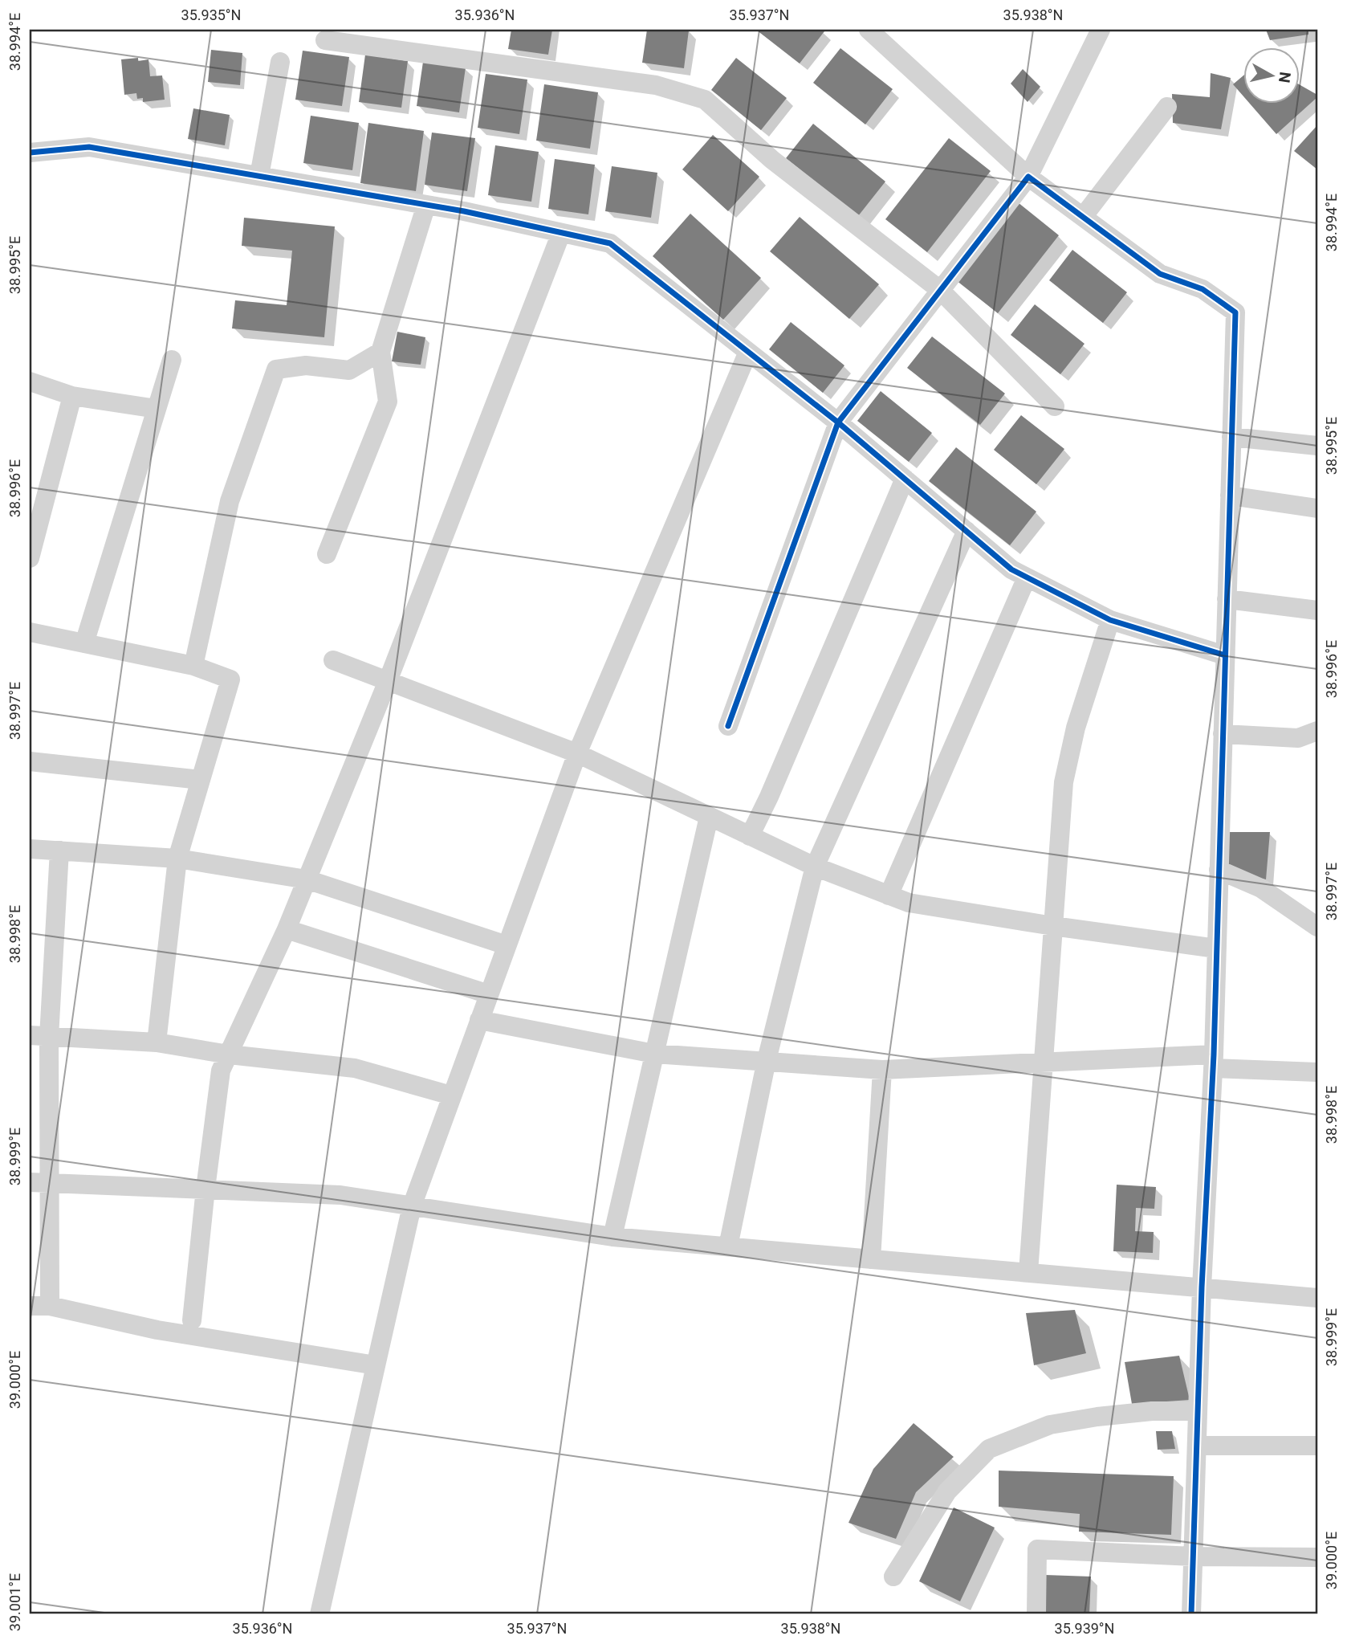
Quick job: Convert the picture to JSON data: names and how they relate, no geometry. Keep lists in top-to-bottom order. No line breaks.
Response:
{"north":"right","coordinates":["35.935°N","35.936°N","35.937°N","35.938°N","38.994°E","38.995°E","38.996°E","38.997°E","38.998°E","38.999°E","39.000°E","39.001°E","35.939°N"]}
